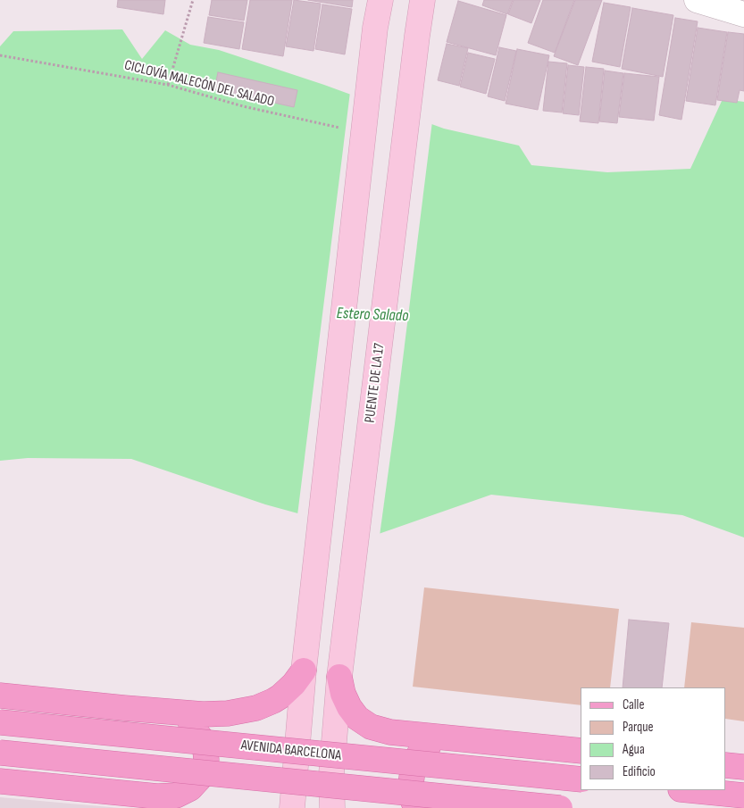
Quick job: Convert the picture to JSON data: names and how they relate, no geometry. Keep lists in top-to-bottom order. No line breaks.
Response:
{"streets":{"main road":["PUENTE DE LA 17","AVENIDA BARCELONA"],"path":["CICLOVÍA MALECÓN DEL SALADO"]},"water":["Estero Salado"],"legend":["Calle","Parque","Agua","Edificio"]}
